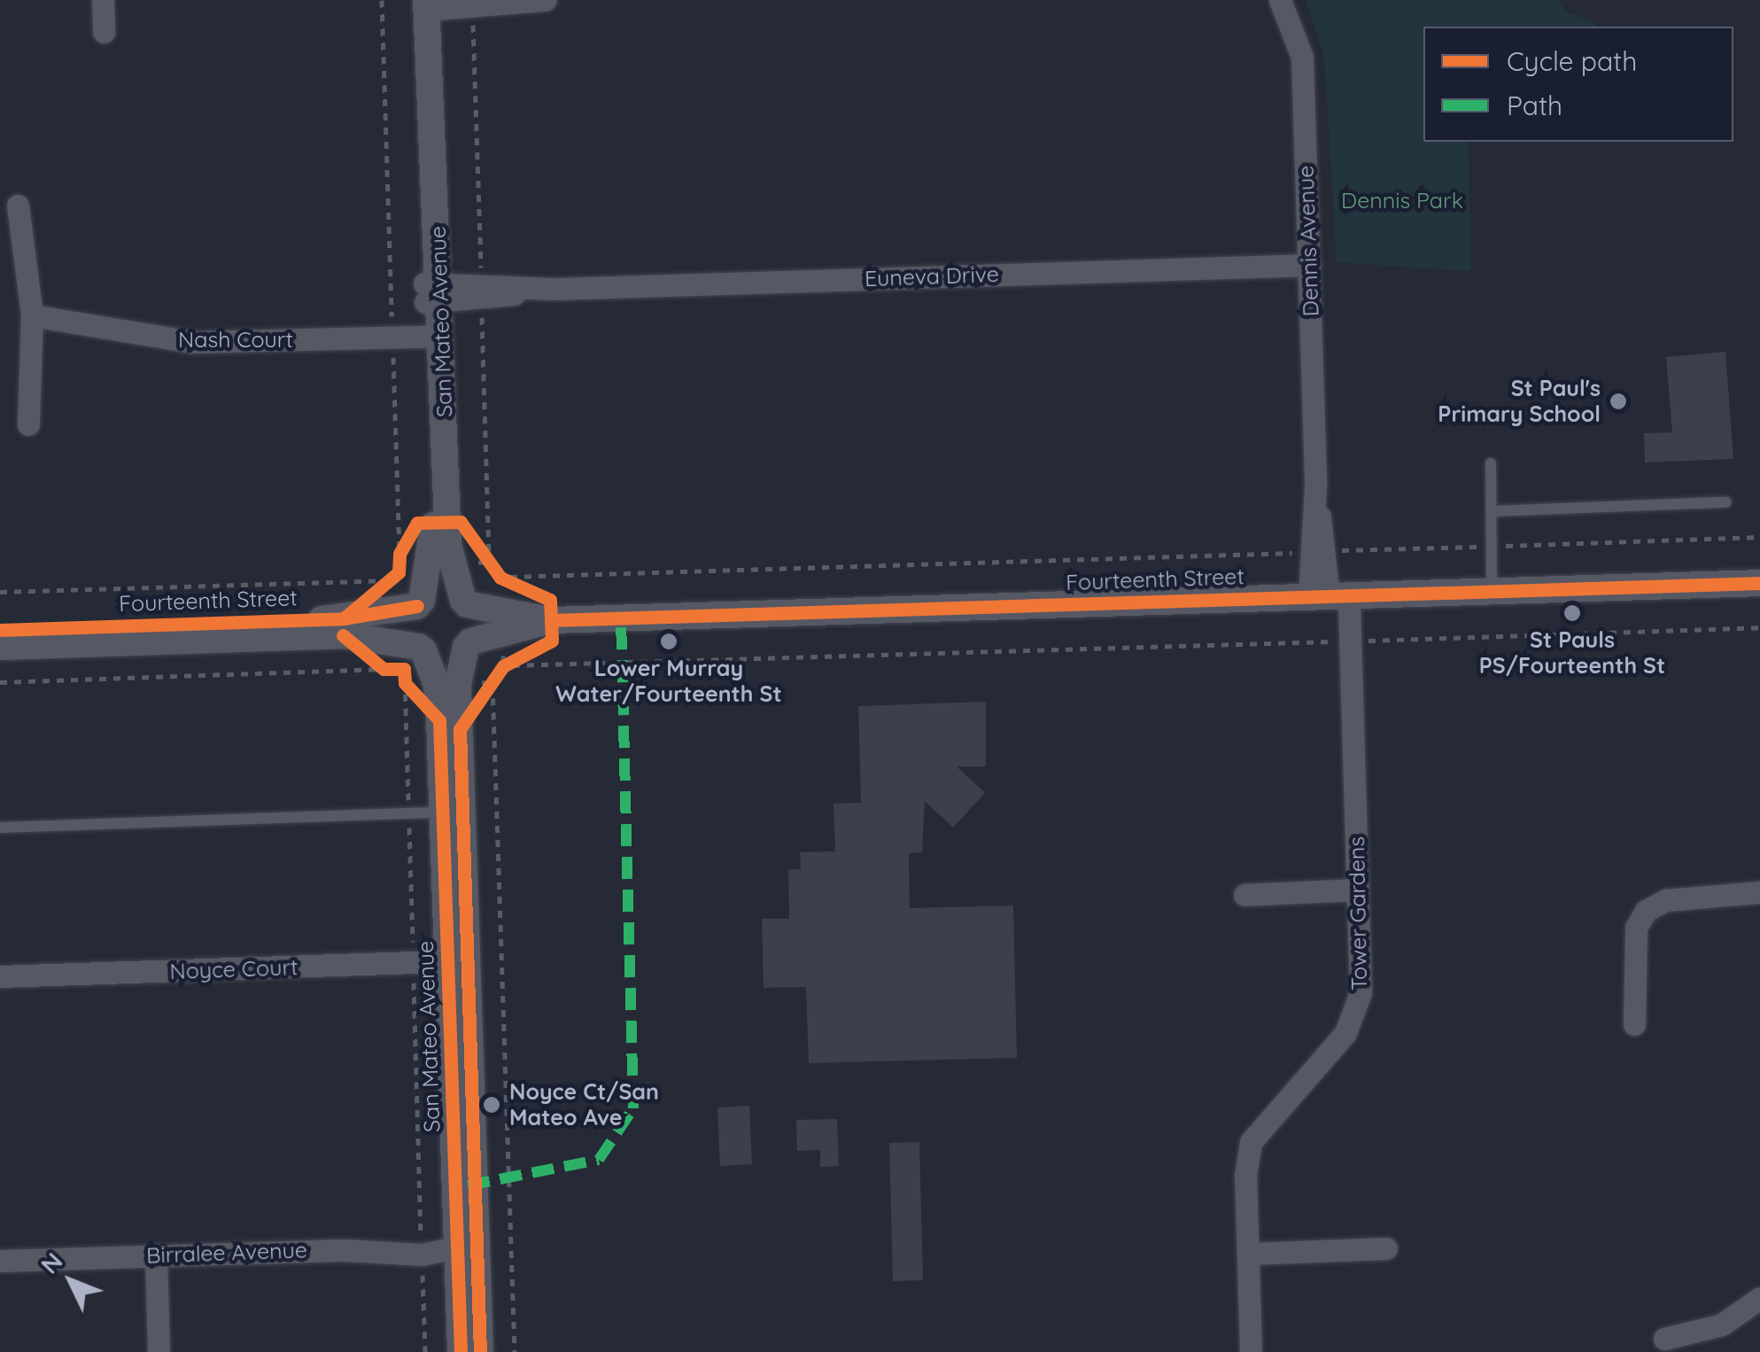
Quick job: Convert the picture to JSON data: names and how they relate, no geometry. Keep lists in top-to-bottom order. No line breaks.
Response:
{"streets":{"street":["Dennis Avenue","Euneva Drive","San Mateo Avenue","Nash Court","Fourteenth Street","Tower Gardens","Noyce Court","Birralee Avenue"]},"crossings":[["Dennis Avenue","Euneva Drive"],["Dennis Avenue","Fourteenth Street"],["Dennis Avenue","Tower Gardens"],["Euneva Drive","San Mateo Avenue"],["San Mateo Avenue","Nash Court"],["San Mateo Avenue","Fourteenth Street"],["San Mateo Avenue","Noyce Court"],["San Mateo Avenue","Birralee Avenue"],["Fourteenth Street","Tower Gardens"]],"parks":["Dennis Park"],"places":["St Paul's Primary School","St Pauls PS/Fourteenth St","Lower Murray Water/Fourteenth St","Noyce Ct/San Mateo Ave"],"legend":["Cycle path","Path"],"north":"top left"}
